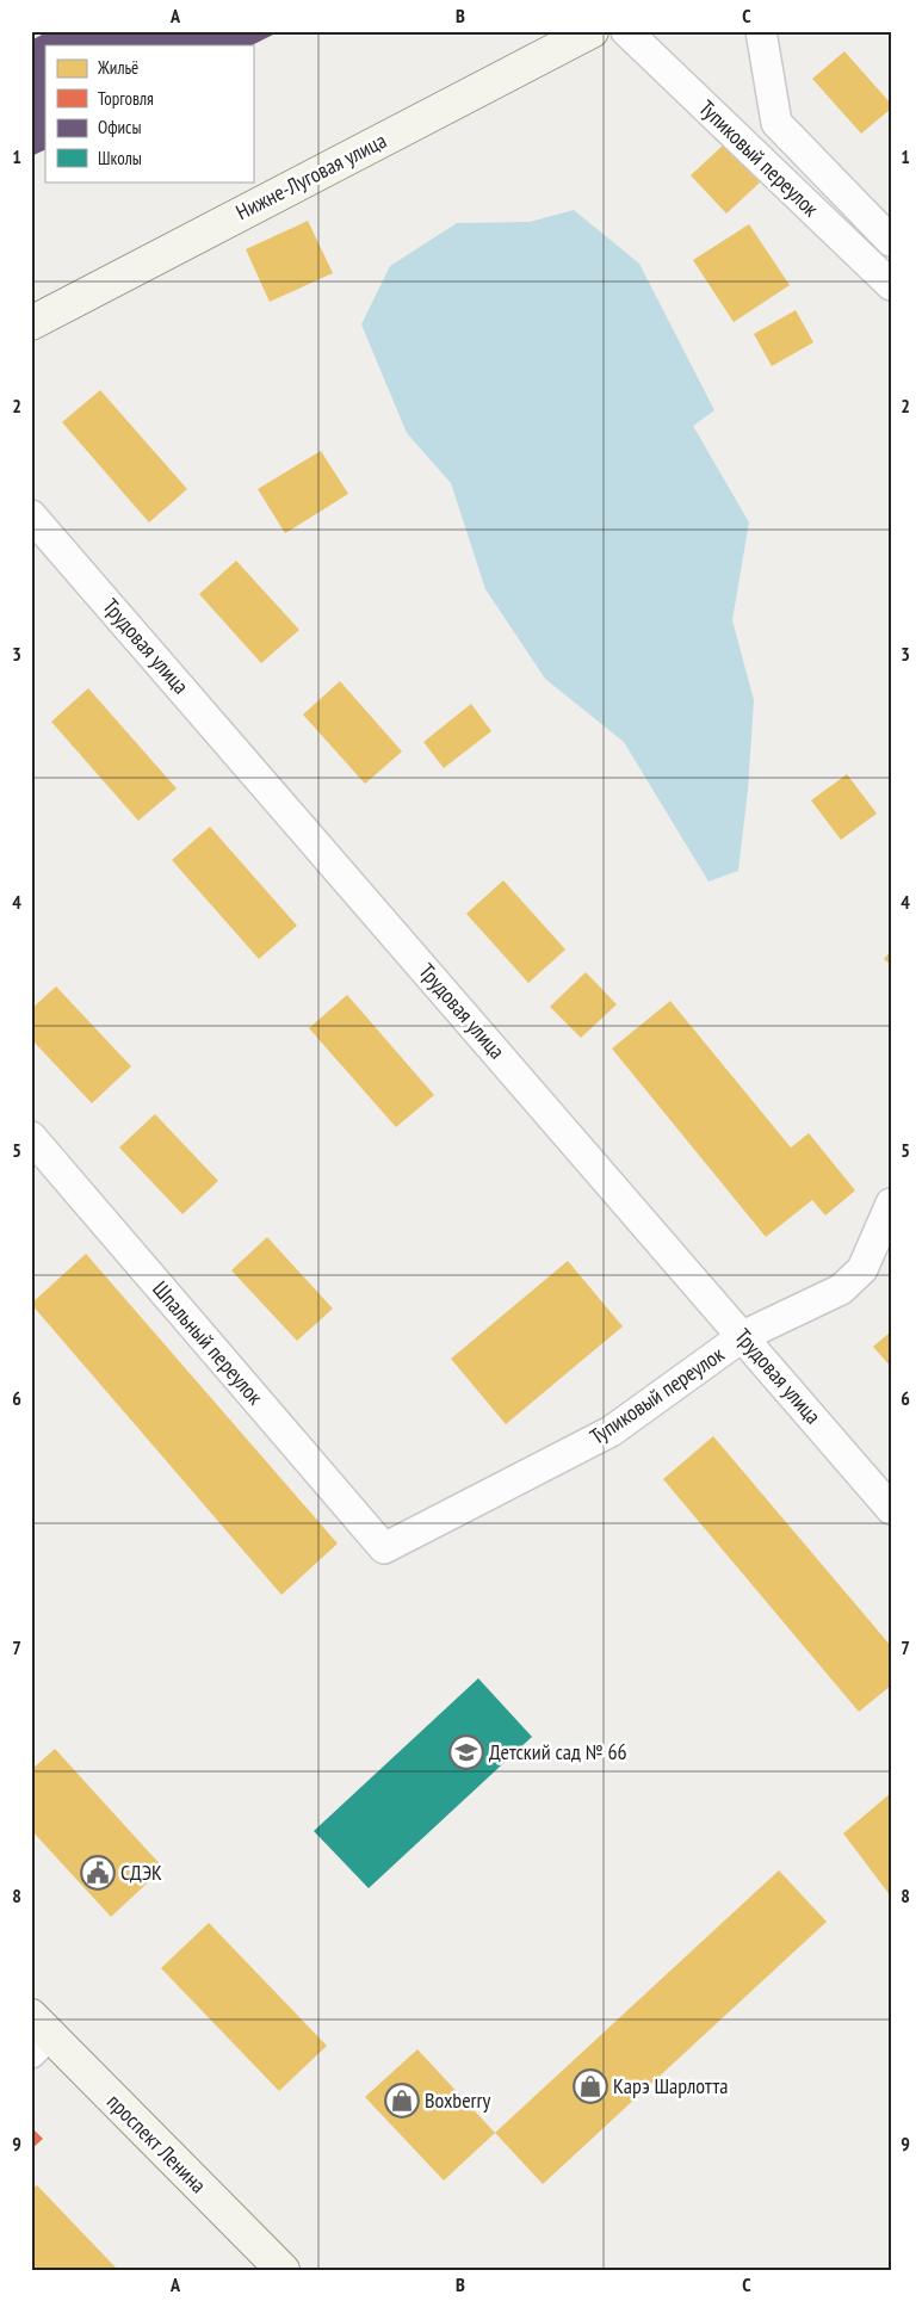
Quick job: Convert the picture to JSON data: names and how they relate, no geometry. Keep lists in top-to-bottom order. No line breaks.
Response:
{"streets":{"street":["Тупиковый переулок","Нижне-Луговая улица","Трудовая улица","Шпальный переулок","проспект Ленина"]},"crossings":[["Тупиковый переулок","Трудовая улица"],["Тупиковый переулок","Шпальный переулок"]],"places":{"school or university":["Детский сад № 66"],"public building":["СДЭК"],"shop":["Карэ Шарлотта","Boxberry"]},"legend":["Жильё","Торговля","Офисы","Школы"],"grid":{"columns":["A","B","C"],"rows":["1","2","3","4","5","6","7","8","9"]}}
